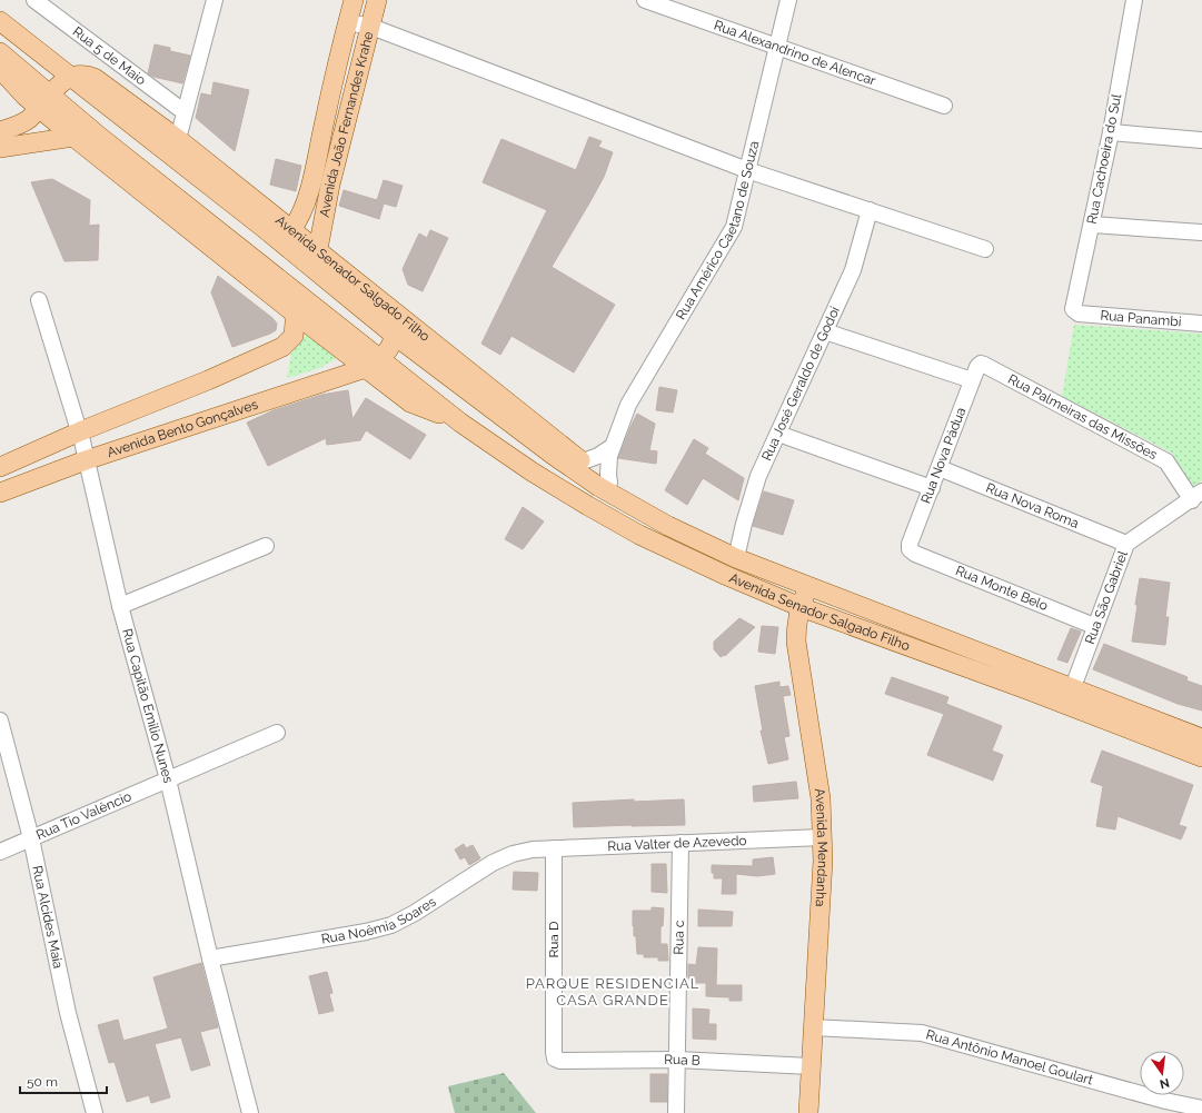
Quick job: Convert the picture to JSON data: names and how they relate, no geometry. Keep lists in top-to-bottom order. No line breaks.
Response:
{"streets":{"main road":["Avenida João Fernandes Krahe","Avenida Senador Salgado Filho","Avenida Bento Gonçalves","Avenida Mendanha"],"street":["Rua Alexandrino de Alencar","Rua 5 de Maio","Rua Cachoeira do Sul","Rua Américo Caetano de Souza","Rua Panambi","Rua José Geraldo de Godoi","Rua Palmeiras das Missões","Rua Nova Pádua","Rua Nova Roma","Rua Monte Belo","Rua São Gabriel","Rua Capitão Emilio Nunes","Rua Tio Valêncio","Rua Valter de Azevedo","Rua Alcides Maia","Rua Noêmia Soares","Rua c","Rua D","Rua Antônio Manoel Goulart","Rua B"]},"crossings":[["Rua Alexandrino de Alencar","Rua Américo Caetano de Souza"],["Avenida João Fernandes Krahe","Avenida Senador Salgado Filho"],["Rua Cachoeira do Sul","Rua Panambi"],["Rua Américo Caetano de Souza","Avenida Senador Salgado Filho"],["Avenida Senador Salgado Filho","Rua José Geraldo de Godoi"],["Avenida Senador Salgado Filho","Avenida Bento Gonçalves"],["Avenida Senador Salgado Filho","Rua São Gabriel"],["Avenida Senador Salgado Filho","Avenida Mendanha"],["Rua Palmeiras das Missões","Rua Nova Pádua"],["Rua Palmeiras das Missões","Rua São Gabriel"],["Avenida Bento Gonçalves","Rua Capitão Emilio Nunes"],["Rua Nova Pádua","Rua Nova Roma"],["Rua Nova Pádua","Rua Monte Belo"],["Rua Nova Roma","Rua São Gabriel"],["Rua Monte Belo","Rua São Gabriel"],["Rua Capitão Emilio Nunes","Rua Tio Valêncio"],["Rua Capitão Emilio Nunes","Rua Noêmia Soares"],["Rua Tio Valêncio","Rua Alcides Maia"],["Rua Valter de Azevedo","Avenida Mendanha"],["Rua Valter de Azevedo","Rua Noêmia Soares"],["Rua Valter de Azevedo","Rua c"],["Rua Valter de Azevedo","Rua D"],["Avenida Mendanha","Rua Antônio Manoel Goulart"],["Avenida Mendanha","Rua B"],["Rua c","Rua B"],["Rua D","Rua B"]],"districts":["PARQUE RESIDENCIAL CASA GRANDE"],"scale_bar":"50 m","north":"bottom"}
